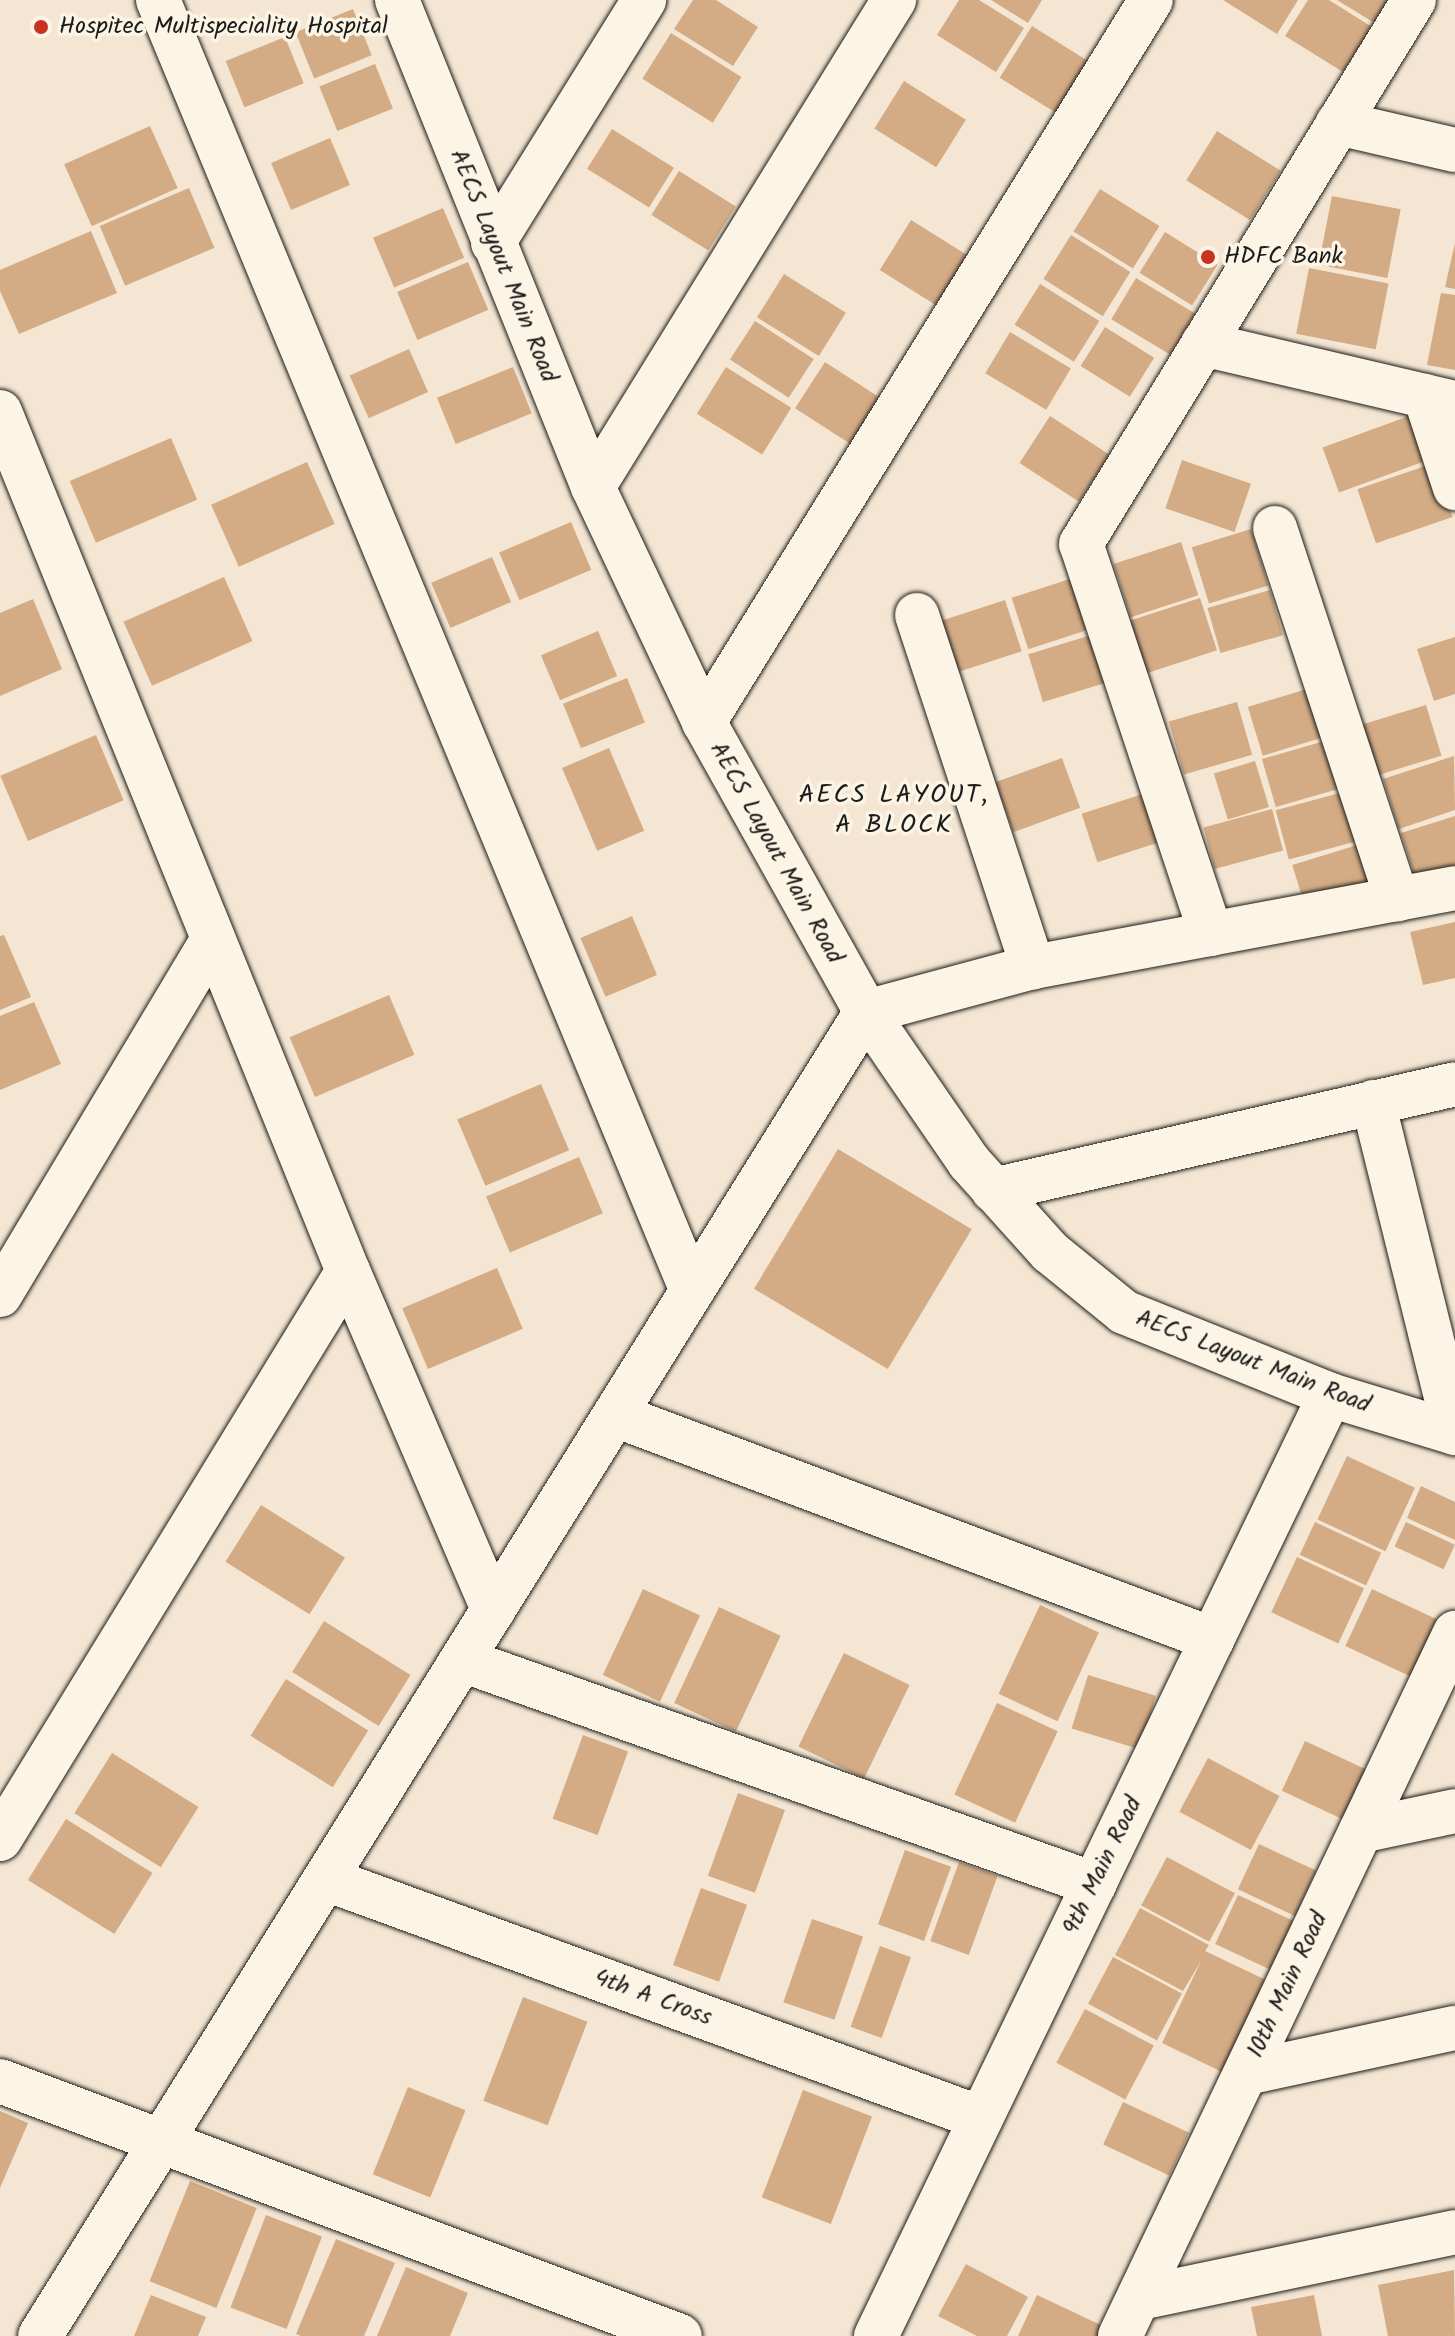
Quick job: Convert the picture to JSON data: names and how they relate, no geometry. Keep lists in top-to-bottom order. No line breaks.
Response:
{"streets":{"street":["AECS Layout Main Road","9th Main Road","10th Main Road","4th A Cross"]},"crossings":[["AECS Layout Main Road","9th Main Road"],["9th Main Road","4th A Cross"]],"districts":["AECS LAYOUT, A BLOCK"],"places":["Hospitec Multispeciality Hospital","HDFC Bank"]}
